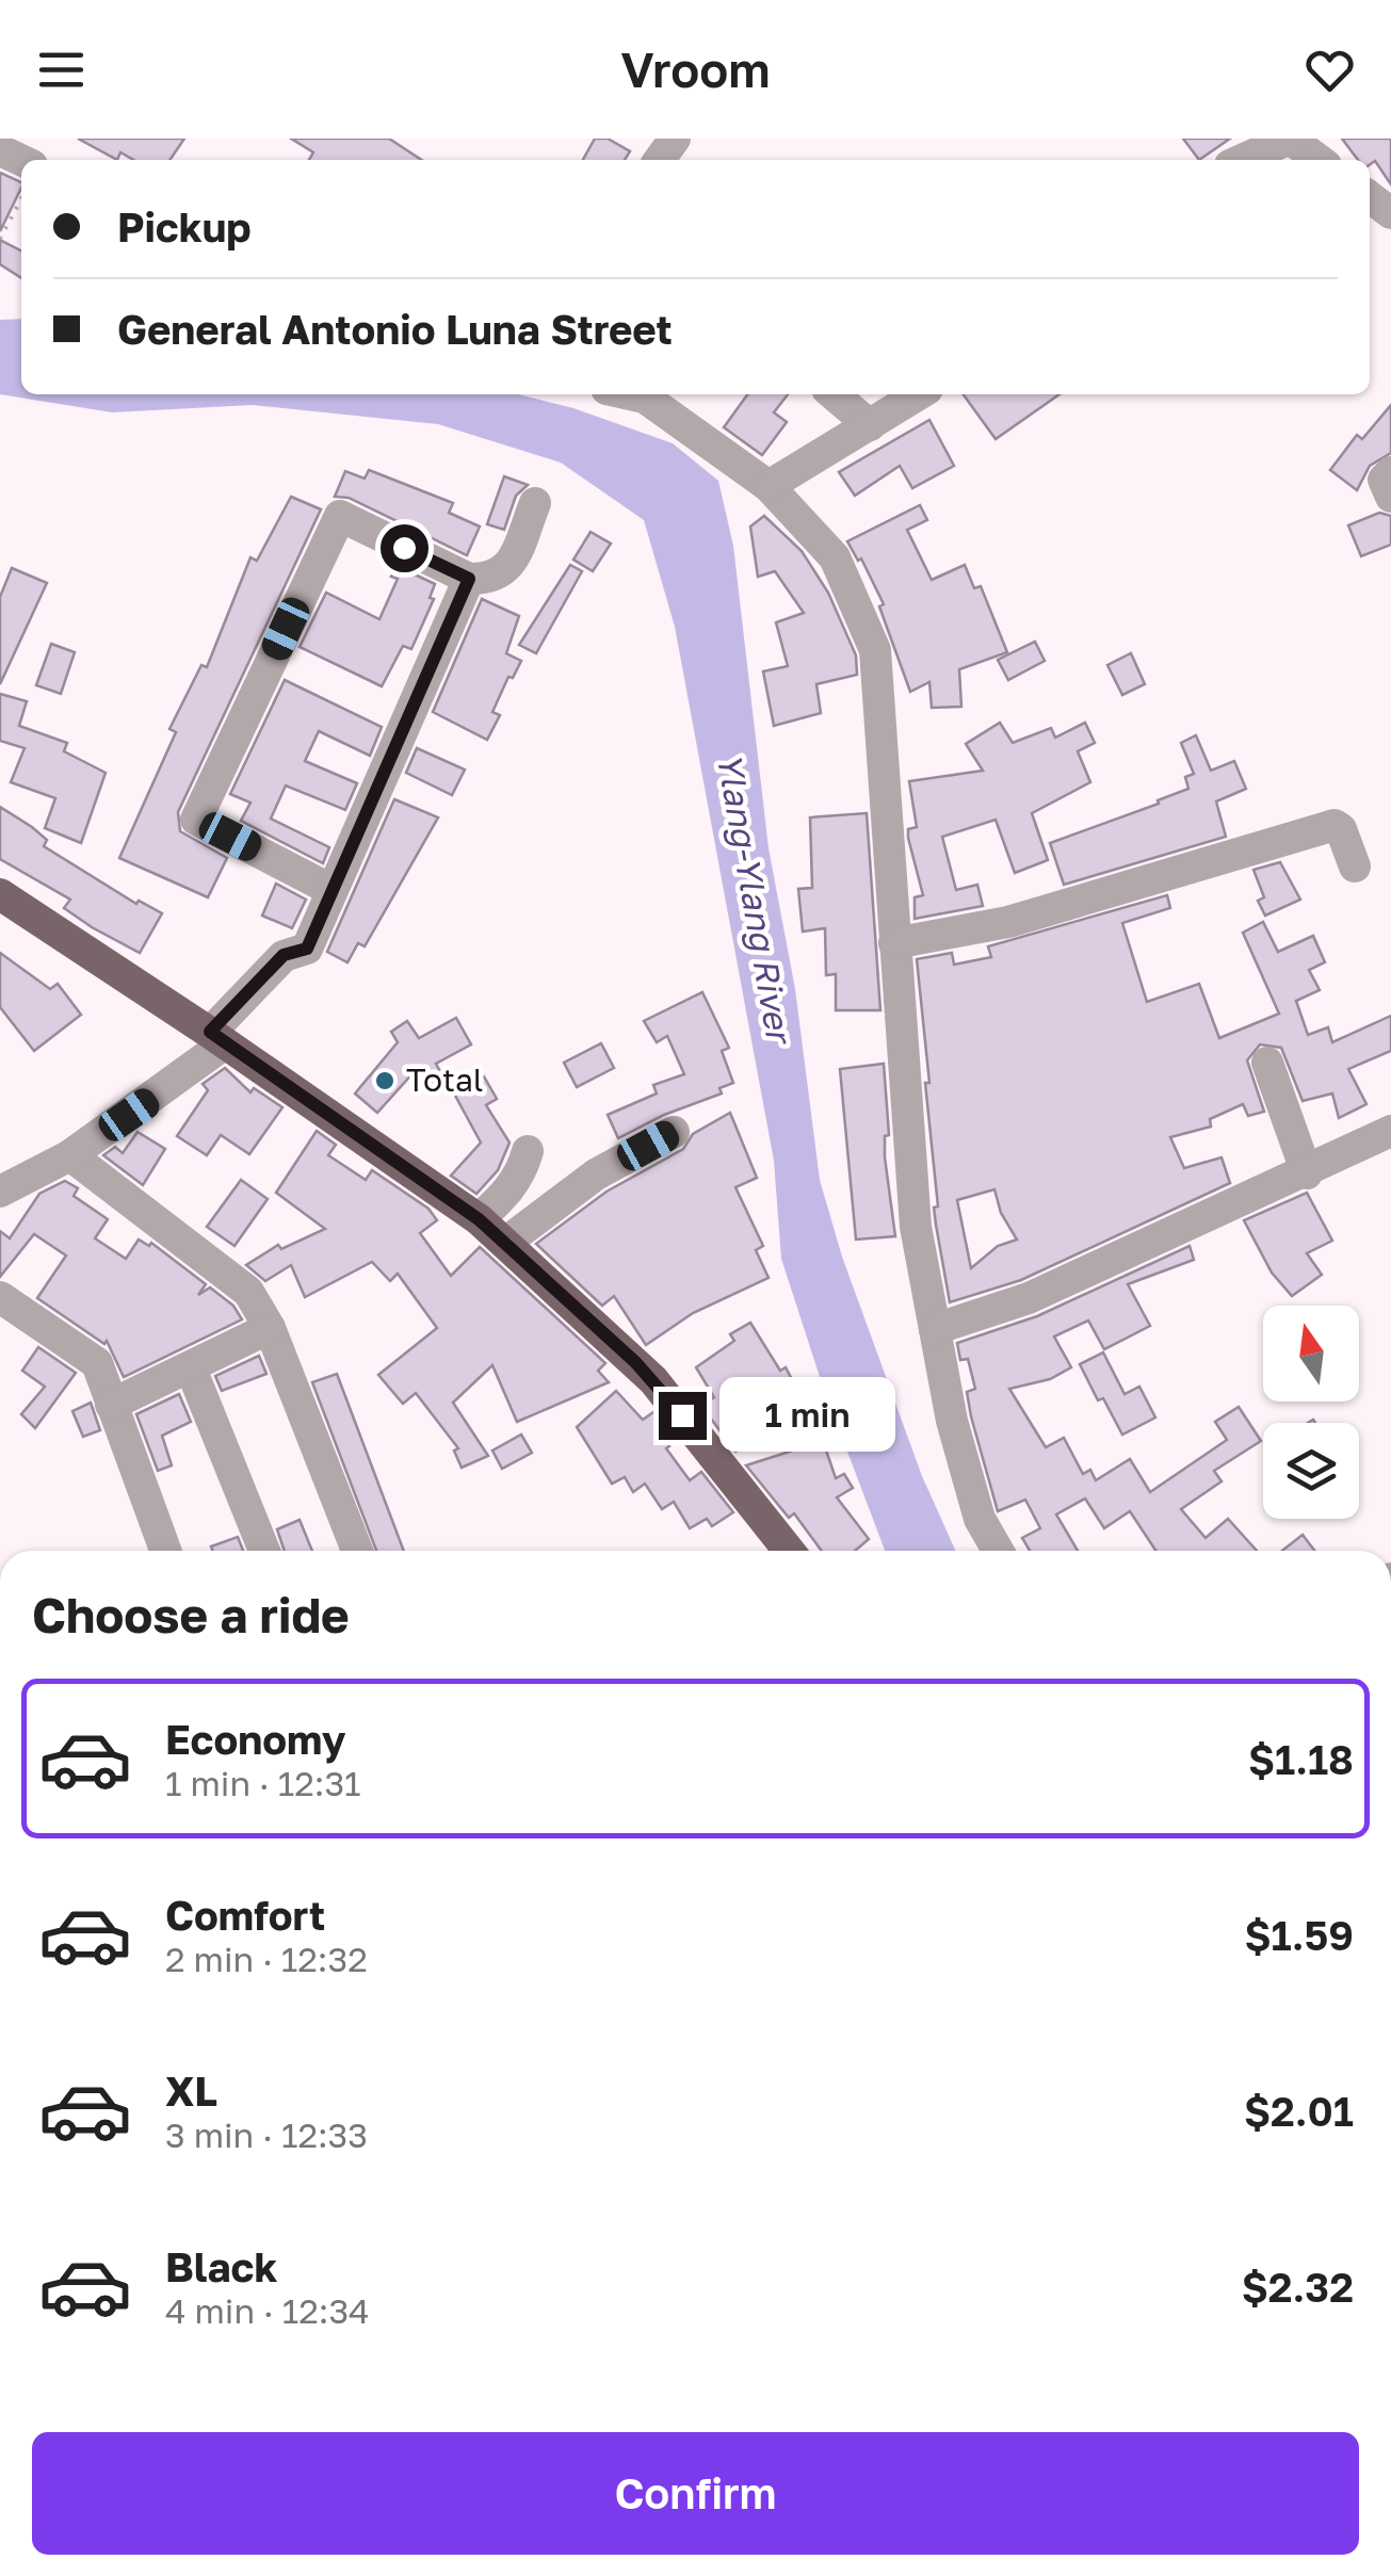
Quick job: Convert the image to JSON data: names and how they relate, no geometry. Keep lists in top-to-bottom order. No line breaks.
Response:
{"water":["Ylang-Ylang River"],"places":["Total"],"north":"top","page":{"header":"Vroom","banner":["Pickup","General Antonio Luna Street"],"bubble":"1 min","heading":"Choose a ride","list":[{"name":"Economy","note":"1 min · 12:31","value":"$1.18"},{"name":"Comfort","note":"2 min · 12:32","value":"$1.59"},{"name":"XL","note":"3 min · 12:33","value":"$2.01"},{"name":"Black","note":"4 min · 12:34","value":"$2.32"}],"buttons":"Confirm"}}
